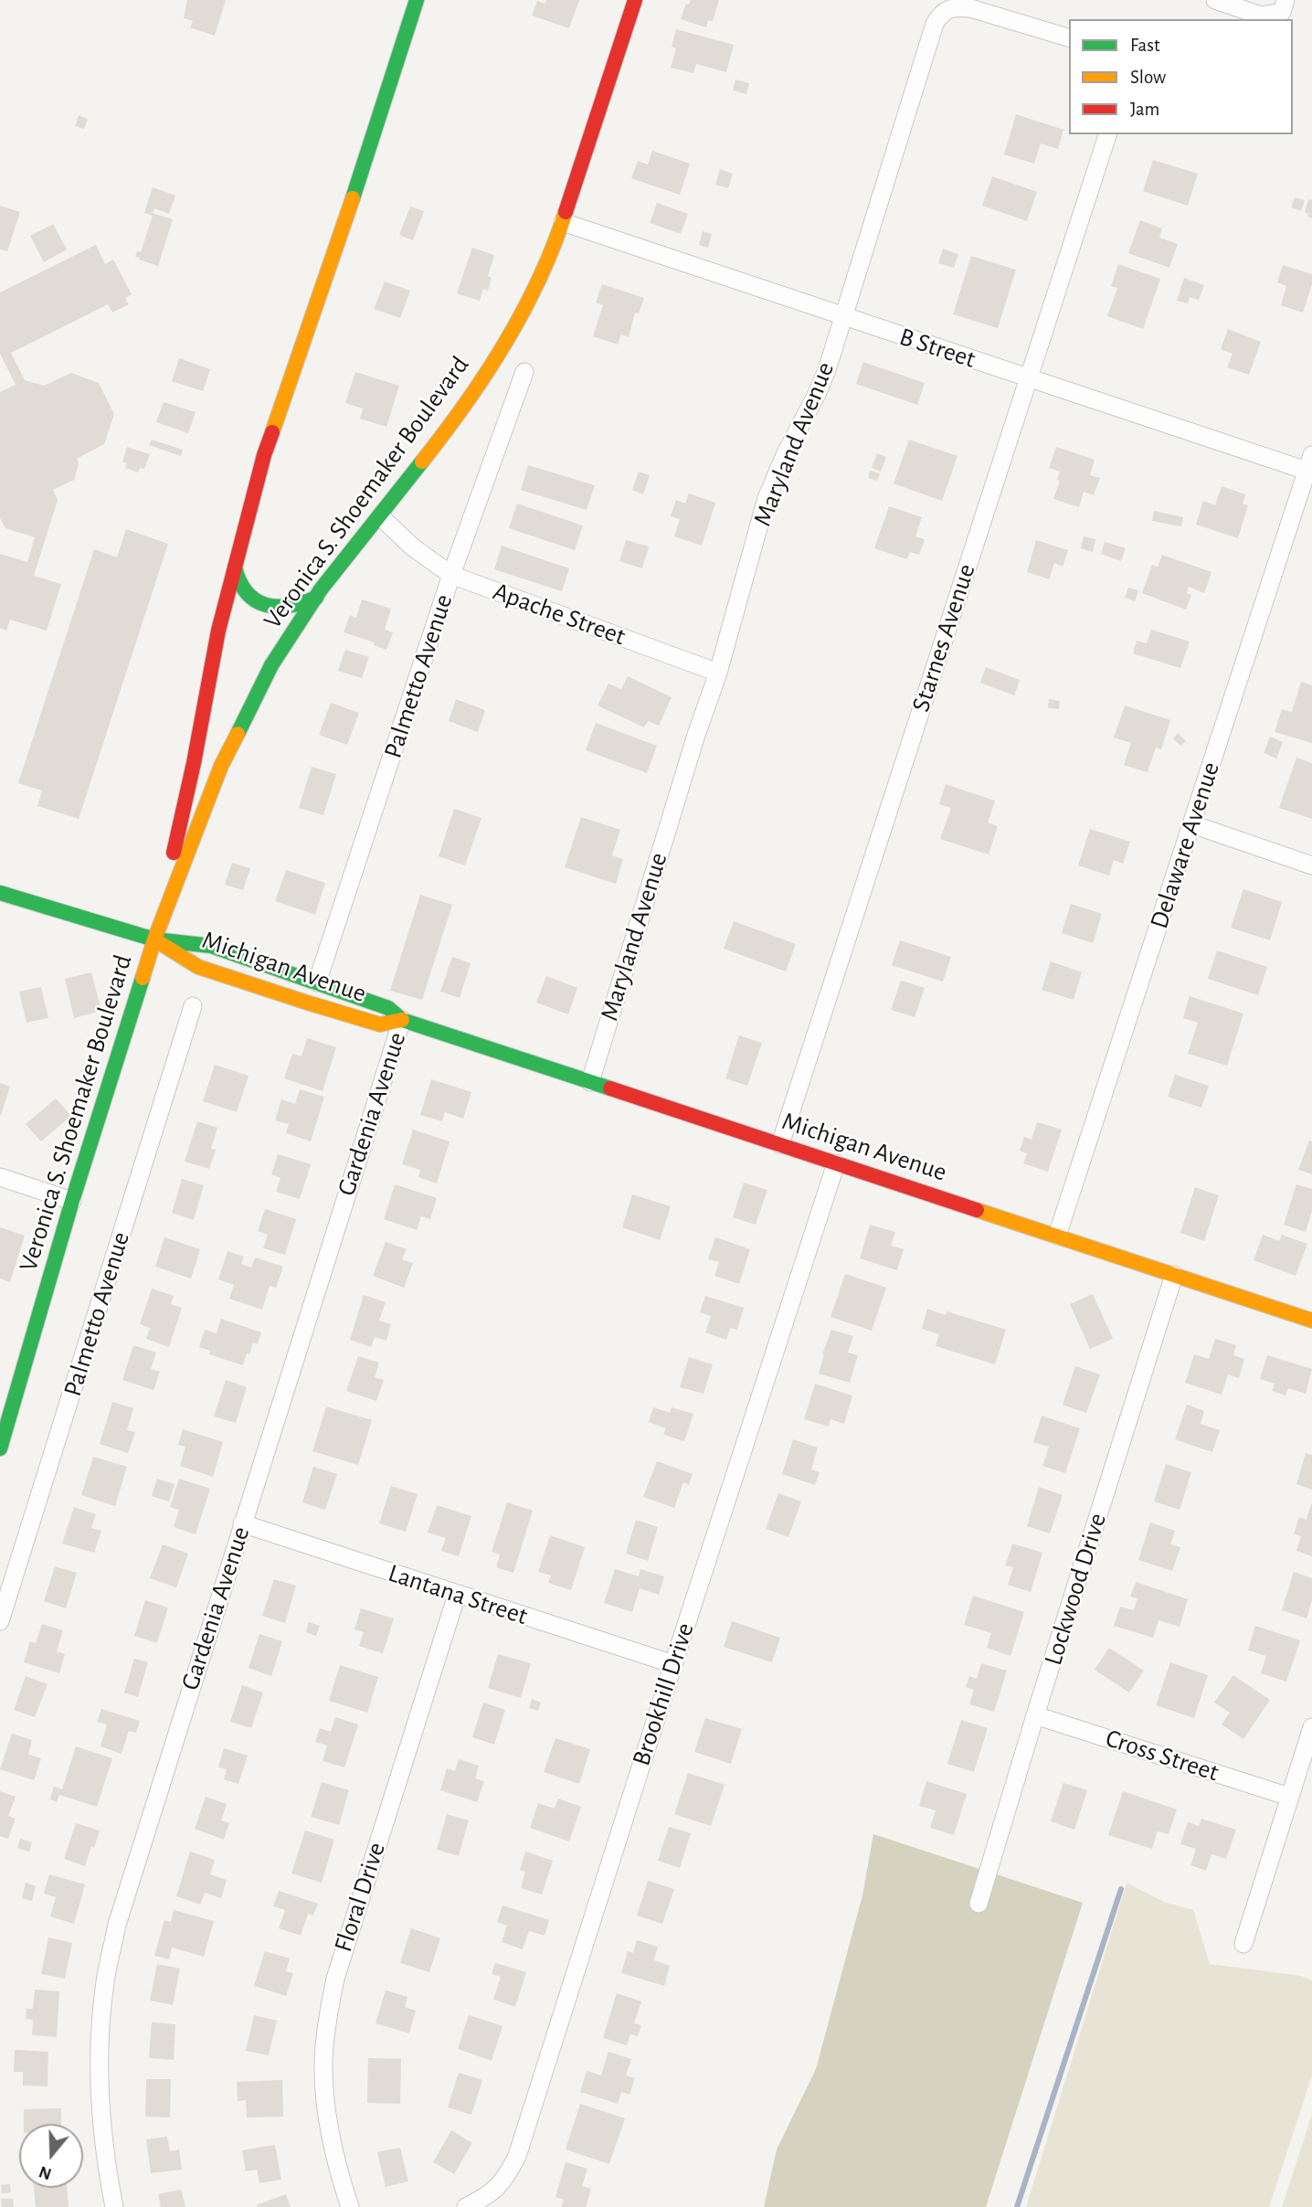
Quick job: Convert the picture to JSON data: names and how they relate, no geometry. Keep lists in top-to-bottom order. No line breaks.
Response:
{"streets":{"street":["B Street","Maryland Avenue","Veronica S. Shoemaker Boulevard","Apache Street","Starnes Avenue","Palmetto Avenue","Delaware Avenue","Michigan Avenue","Gardenia Avenue","Lockwood Drive","Lantana Street","Brookhill Drive","Cross Street","Floral Drive"]},"crossings":[["B Street","Maryland Avenue"],["B Street","Veronica S. Shoemaker Boulevard"],["B Street","Starnes Avenue"],["B Street","Delaware Avenue"],["Maryland Avenue","Apache Street"],["Maryland Avenue","Michigan Avenue"],["Veronica S. Shoemaker Boulevard","Apache Street"],["Veronica S. Shoemaker Boulevard","Michigan Avenue"],["Apache Street","Palmetto Avenue"],["Starnes Avenue","Michigan Avenue"],["Palmetto Avenue","Michigan Avenue"],["Delaware Avenue","Michigan Avenue"],["Michigan Avenue","Gardenia Avenue"],["Michigan Avenue","Lockwood Drive"],["Michigan Avenue","Brookhill Drive"],["Gardenia Avenue","Lantana Street"],["Lockwood Drive","Cross Street"],["Lantana Street","Brookhill Drive"],["Lantana Street","Floral Drive"]],"legend":["Fast","Slow","Jam"],"north":"bottom"}
